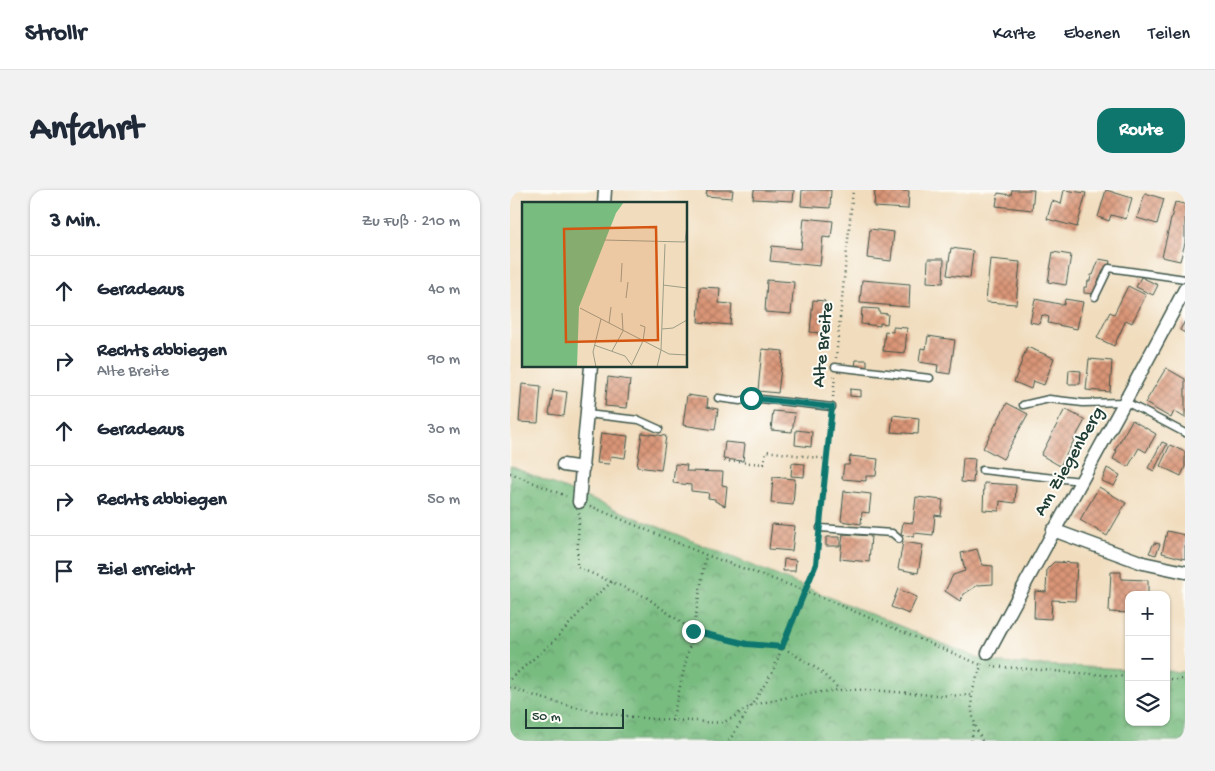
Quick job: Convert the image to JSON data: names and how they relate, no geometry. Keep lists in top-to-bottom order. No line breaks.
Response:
{"streets":{"street":["Am Ziegenberg"],"path":["Alte Breite"]},"scale_bar":"50 m","page":{"header":"Strollr","nav":["Karte","Ebenen","Teilen"],"buttons":"Route","title":"Anfahrt","heading":["3 Min.","Zu Fuß · 210 m"],"list":[["Geradeaus","40 m"],["Rechts abbiegen","Alte Breite","90 m"],["Geradeaus","30 m"],["Rechts abbiegen","50 m"],"Ziel erreicht"],"map_buttons":["+","−"],"scale":"50 m"}}
